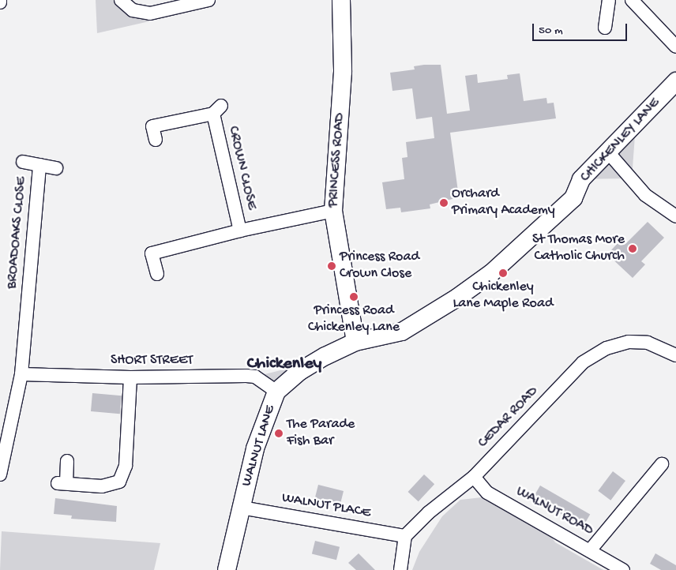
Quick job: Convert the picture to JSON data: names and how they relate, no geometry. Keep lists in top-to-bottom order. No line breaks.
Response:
{"streets":{"street":["CHICKENLEY LANE","PRINCESS ROAD","CROWN CLOSE","BROADOAKS CLOSE","SHORT STREET","CEDAR ROAD","WALNUT LANE","WALNUT PLACE","WALNUT ROAD"]},"crossings":[["CHICKENLEY LANE","PRINCESS ROAD"],["CHICKENLEY LANE","WALNUT LANE"],["PRINCESS ROAD","CROWN CLOSE"],["PRINCESS ROAD","WALNUT LANE"],["BROADOAKS CLOSE","SHORT STREET"],["SHORT STREET","WALNUT LANE"],["CEDAR ROAD","WALNUT PLACE"],["CEDAR ROAD","WALNUT ROAD"],["WALNUT LANE","WALNUT PLACE"]],"districts":["Chickenley"],"places":["Orchard Primary Academy","St Thomas More Catholic Church","Princess Road Crown Close","Chickenley Lane Maple Road","Princess Road Chickenley Lane","The Parade Fish Bar"],"scale_bar":"50 m"}
